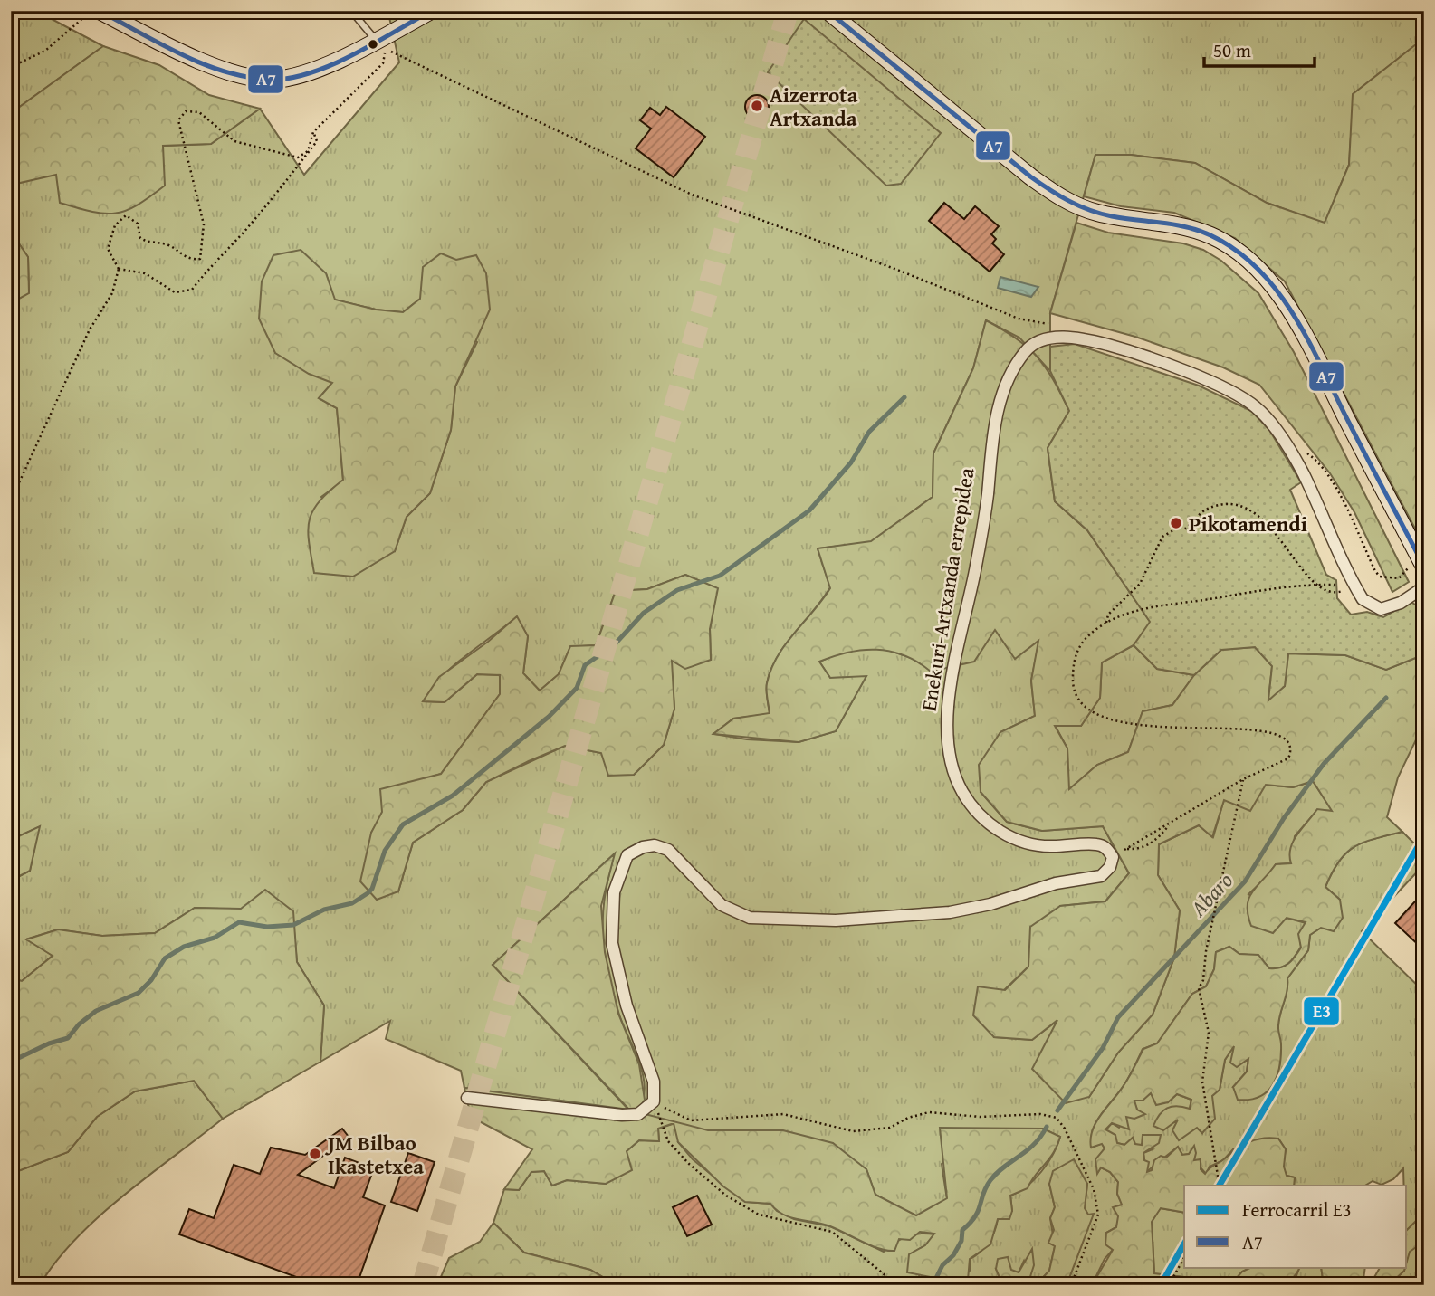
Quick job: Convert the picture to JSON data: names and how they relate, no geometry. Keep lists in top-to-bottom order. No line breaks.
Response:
{"streets":{"street":["Enekuri-Artxanda errepidea"]},"water":["Abaro"],"places":["Aizerrota Artxanda","Pikotamendi","JM Bilbao Ikastetxea"],"lines":["transit line A7","rail line E3"],"legend":["Ferrocarril E3","A7"],"scale_bar":"50 m"}
